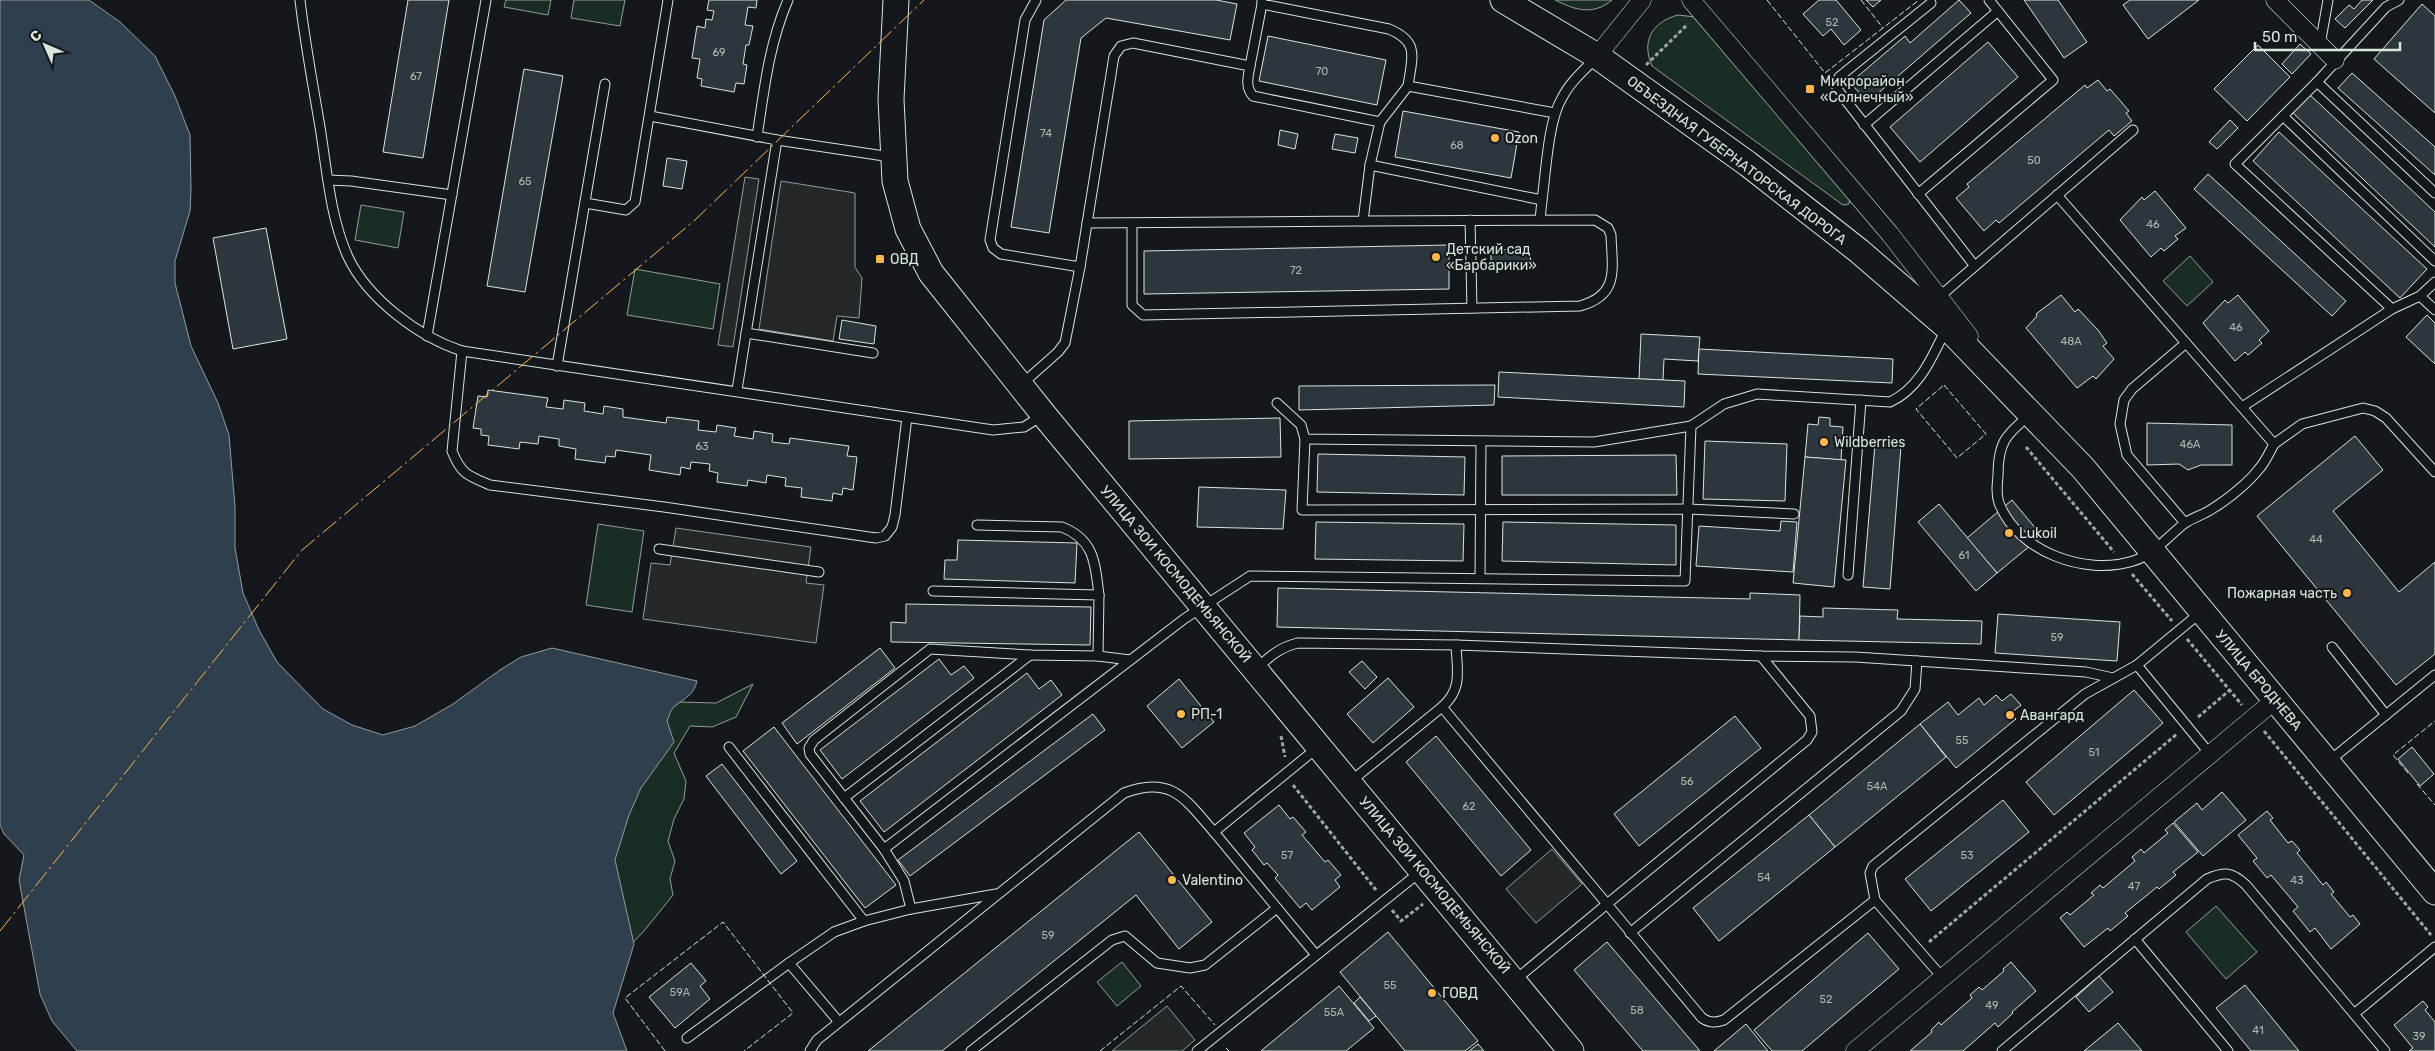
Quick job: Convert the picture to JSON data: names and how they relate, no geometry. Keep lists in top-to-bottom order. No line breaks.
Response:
{"streets":{"street":["ОБЪЕЗДНАЯ ГУБЕРНАТОРСКАЯ ДОРОГА","УЛИЦА ЗОИ КОСМОДЕМЬЯНСКОЙ","УЛИЦА БРОДНЕВА"]},"crossings":[["ОБЪЕЗДНАЯ ГУБЕРНАТОРСКАЯ ДОРОГА","УЛИЦА БРОДНЕВА"]],"places":{"transit":["Микрорайон «Солнечный»","ОВД"],"other":["Ozon","Детский сад «Барбарики»","Wildberries","Lukoil","Пожарная часть","РП-1","Авангард","Valentino","ГОВД"]},"house_numbers":["52","69","70","67","74","68","50","65","46","72","46","48А","46А","63","44","61","59","55","51","56","54А","62","57","53","54","43","47","59","55","59А","52","49","58","55А","41","39"],"scale_bar":"50 m","north":"top left"}
